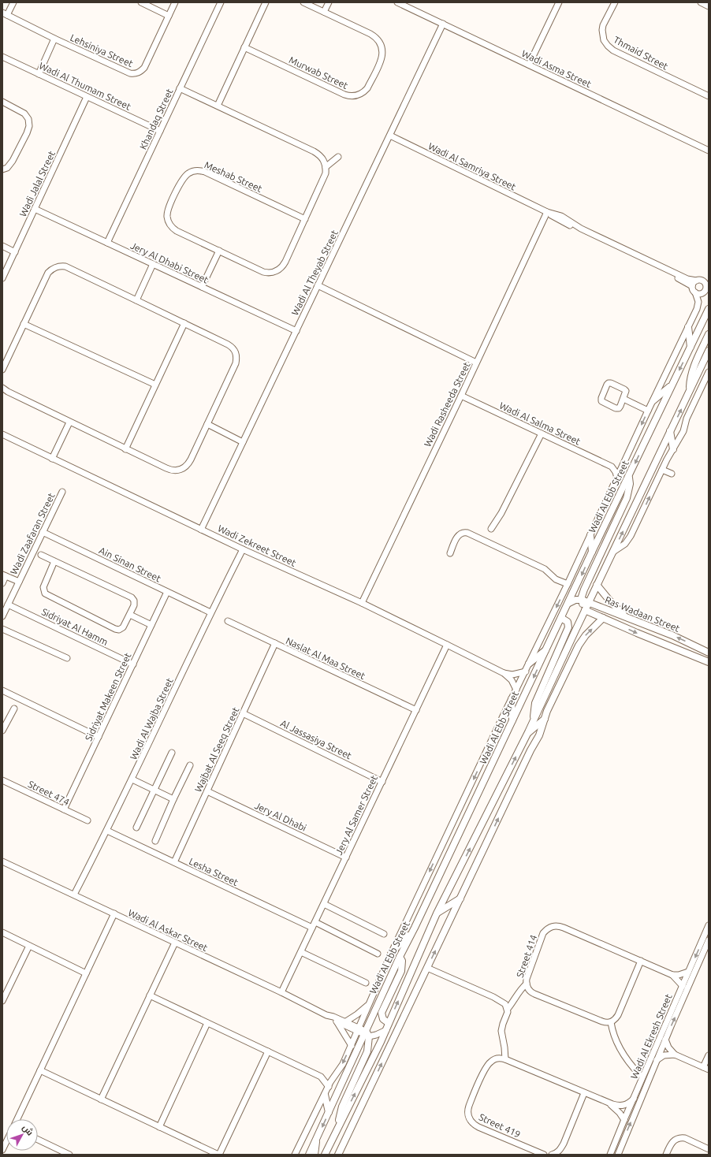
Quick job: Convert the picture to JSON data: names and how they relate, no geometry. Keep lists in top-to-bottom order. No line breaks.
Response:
{"streets":{"street":["Lehsiniya Street","Thmaid Street","Wadi Asma Street","Murwab Street","Wadi Al Thumam Street","Khandaq Street","Wadi Al Samriya Street","Meshab Street","Wadi Jalal Street","Jery Al Dhabi Street","Wadi Al Theyab Street","Wadi Rasheeda Street","Wadi Al Salma Street","Wadi Al Ebb Street","Wadi Zaafaran Street","Wadi Zekreet Street","Ain Sinan Street","Ras Wadaan Street","Sidriyat Al Hamm","Naslat Al Maa Street","Sidriyat Makeen Street","Wadi Al Wajba Street","Al Jassasiya Street","Wajbat Al Seeq Street","Street 474","Jery Al Samer Street","Jery Al Dhabi","Lesha Street","Wadi Al Askar Street","Street 414","Wadi Al Ekresh Street","Street 419"]},"crossings":[["Wadi Asma Street","Wadi Al Theyab Street"],["Wadi Al Thumam Street","Khandaq Street"],["Wadi Al Thumam Street","Wadi Jalal Street"],["Khandaq Street","Jery Al Dhabi Street"],["Wadi Al Samriya Street","Wadi Al Theyab Street"],["Wadi Al Samriya Street","Wadi Rasheeda Street"],["Wadi Jalal Street","Jery Al Dhabi Street"],["Jery Al Dhabi Street","Wadi Al Theyab Street"],["Wadi Al Theyab Street","Wadi Zekreet Street"],["Wadi Rasheeda Street","Wadi Al Salma Street"],["Wadi Rasheeda Street","Wadi Zekreet Street"],["Wadi Al Ebb Street","Wadi Al Askar Street"],["Wadi Zaafaran Street","Ain Sinan Street"],["Wadi Zaafaran Street","Sidriyat Al Hamm"],["Wadi Zekreet Street","Wadi Al Wajba Street"],["Wadi Zekreet Street","Jery Al Samer Street"],["Ain Sinan Street","Sidriyat Makeen Street"],["Ain Sinan Street","Wadi Al Wajba Street"],["Sidriyat Al Hamm","Sidriyat Makeen Street"],["Naslat Al Maa Street","Wajbat Al Seeq Street"],["Naslat Al Maa Street","Jery Al Samer Street"],["Sidriyat Makeen Street","Street 474"],["Wadi Al Wajba Street","Lesha Street"],["Wadi Al Wajba Street","Wadi Al Askar Street"],["Al Jassasiya Street","Wajbat Al Seeq Street"],["Al Jassasiya Street","Jery Al Samer Street"],["Wajbat Al Seeq Street","Jery Al Dhabi"],["Wajbat Al Seeq Street","Lesha Street"],["Jery Al Samer Street","Jery Al Dhabi"],["Jery Al Samer Street","Lesha Street"],["Jery Al Samer Street","Wadi Al Askar Street"],["Street 414","Wadi Al Ekresh Street"]],"north":"top right"}
